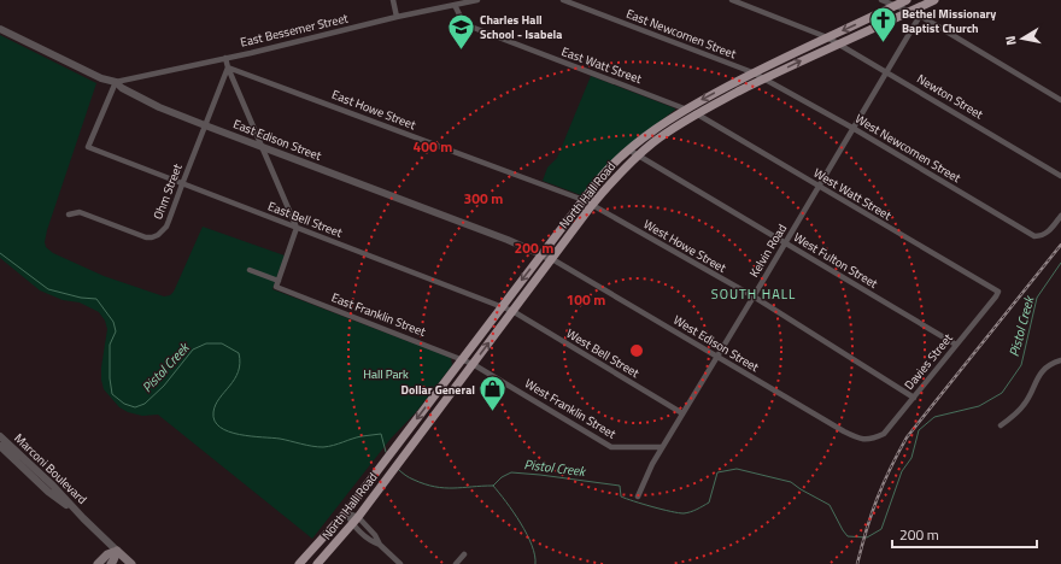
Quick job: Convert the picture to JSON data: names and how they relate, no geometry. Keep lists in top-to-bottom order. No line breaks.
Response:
{"streets":{"main road":["North Hall Road","Marconi Boulevard"],"street":["East Bessemer Street","East Newcomen Street","East Watt Street","Newton Street","East Howe Street","East Edison Street","West Newcomen Street","Ohm Street","West Watt Street","East Bell Street","West Howe Street","Kelvin Road","West Fulton Street","East Franklin Street","West Edison Street","West Bell Street","Davies Street","West Franklin Street"]},"crossings":[["East Bessemer Street","East Watt Street"],["East Bessemer Street","East Edison Street"],["East Bessemer Street","East Bell Street"],["East Newcomen Street","West Newcomen Street"],["East Newcomen Street","North Hall Road"],["East Watt Street","West Watt Street"],["East Watt Street","North Hall Road"],["Newton Street","North Hall Road"],["Newton Street","Kelvin Road"],["East Howe Street","Ohm Street"],["East Howe Street","North Hall Road"],["East Howe Street","West Howe Street"],["East Edison Street","Ohm Street"],["East Edison Street","North Hall Road"],["East Edison Street","East Bell Street"],["East Edison Street","West Edison Street"],["West Newcomen Street","North Hall Road"],["West Newcomen Street","Kelvin Road"],["Ohm Street","East Bell Street"],["West Watt Street","North Hall Road"],["West Watt Street","Kelvin Road"],["West Watt Street","Davies Street"],["North Hall Road","East Bell Street"],["North Hall Road","West Howe Street"],["North Hall Road","West Fulton Street"],["North Hall Road","East Franklin Street"],["North Hall Road","West Edison Street"],["North Hall Road","West Bell Street"],["North Hall Road","West Franklin Street"],["East Bell Street","West Bell Street"],["West Howe Street","Kelvin Road"],["West Howe Street","Davies Street"],["Kelvin Road","West Fulton Street"],["Kelvin Road","West Edison Street"],["Kelvin Road","West Bell Street"],["Kelvin Road","West Franklin Street"],["West Fulton Street","Davies Street"],["East Franklin Street","West Franklin Street"],["West Edison Street","Davies Street"]],"districts":["SOUTH HALL"],"water":["Pistol Creek"],"parks":["Hall Park"],"places":{"church":["Bethel Missionary Baptist Church"],"school or university":["Charles Hall School - Isabela"],"shop":["Dollar General"]},"scale_bar":"200 m","north":"left","rings":["400 m","300 m","200 m","100 m"]}
